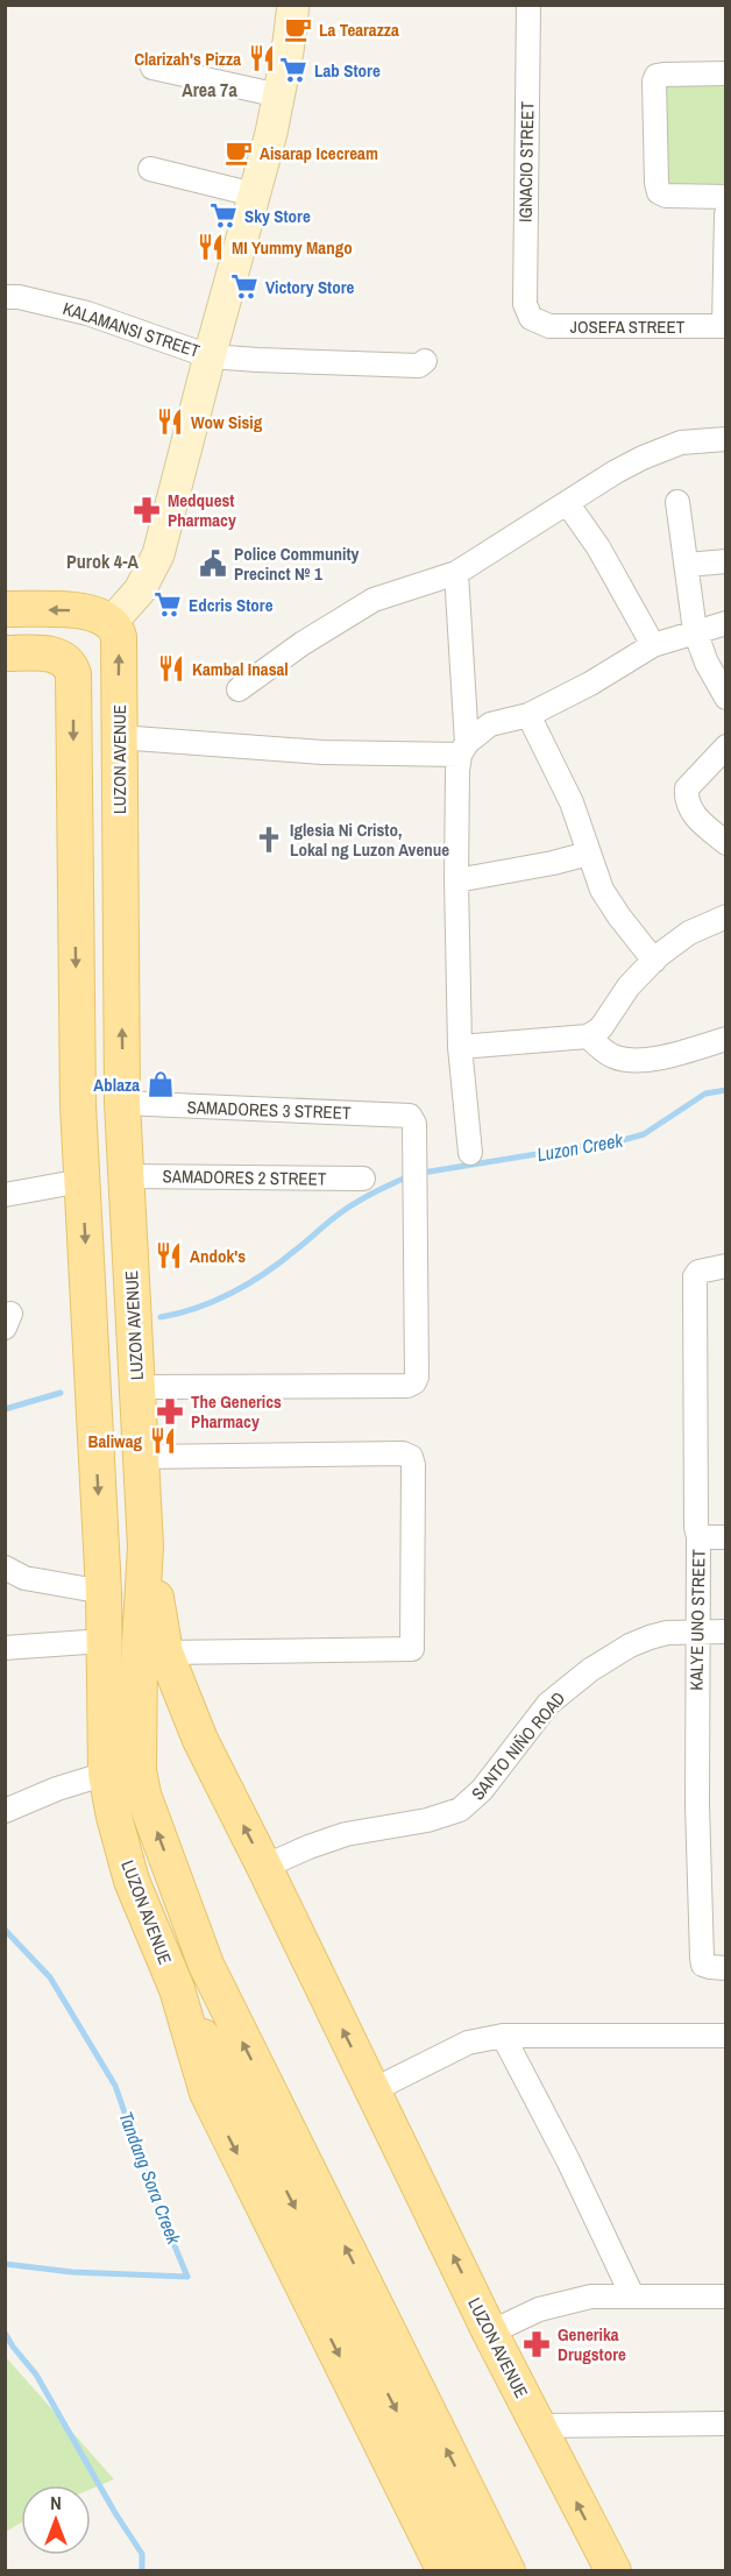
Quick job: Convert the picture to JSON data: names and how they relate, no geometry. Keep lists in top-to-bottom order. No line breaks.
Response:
{"streets":{"main road":["LUZON AVENUE"],"street":["IGNACIO STREET","JOSEFA STREET","KALAMANSI STREET","SAMADORES 3 STREET","SAMADORES 2 STREET","KALYE UNO STREET","SANTO NIÑO ROAD"]},"crossings":[["IGNACIO STREET","JOSEFA STREET"],["LUZON AVENUE","SAMADORES 3 STREET"],["LUZON AVENUE","SAMADORES 2 STREET"],["LUZON AVENUE","SANTO NIÑO ROAD"],["KALYE UNO STREET","SANTO NIÑO ROAD"]],"districts":["Area 7a","Purok 4-A"],"water":["Luzon Creek","Tandang Sora Creek"],"places":{"cafe":["La Tearazza","Aisarap Icecream"],"restaurant":["Clarizah's Pizza","MI Yummy Mango","Wow Sisig","Kambal Inasal","Andok's","Baliwag"],"supermarket":["Lab Store","Sky Store","Victory Store","Edcris Store"],"pharmacy":["Medquest Pharmacy","The Generics Pharmacy","Generika Drugstore"],"public building":["Police Community Precinct № 1"],"church":["Iglesia Ni Cristo, Lokal ng Luzon Avenue"],"shop":["Ablaza"]},"north":"top"}
